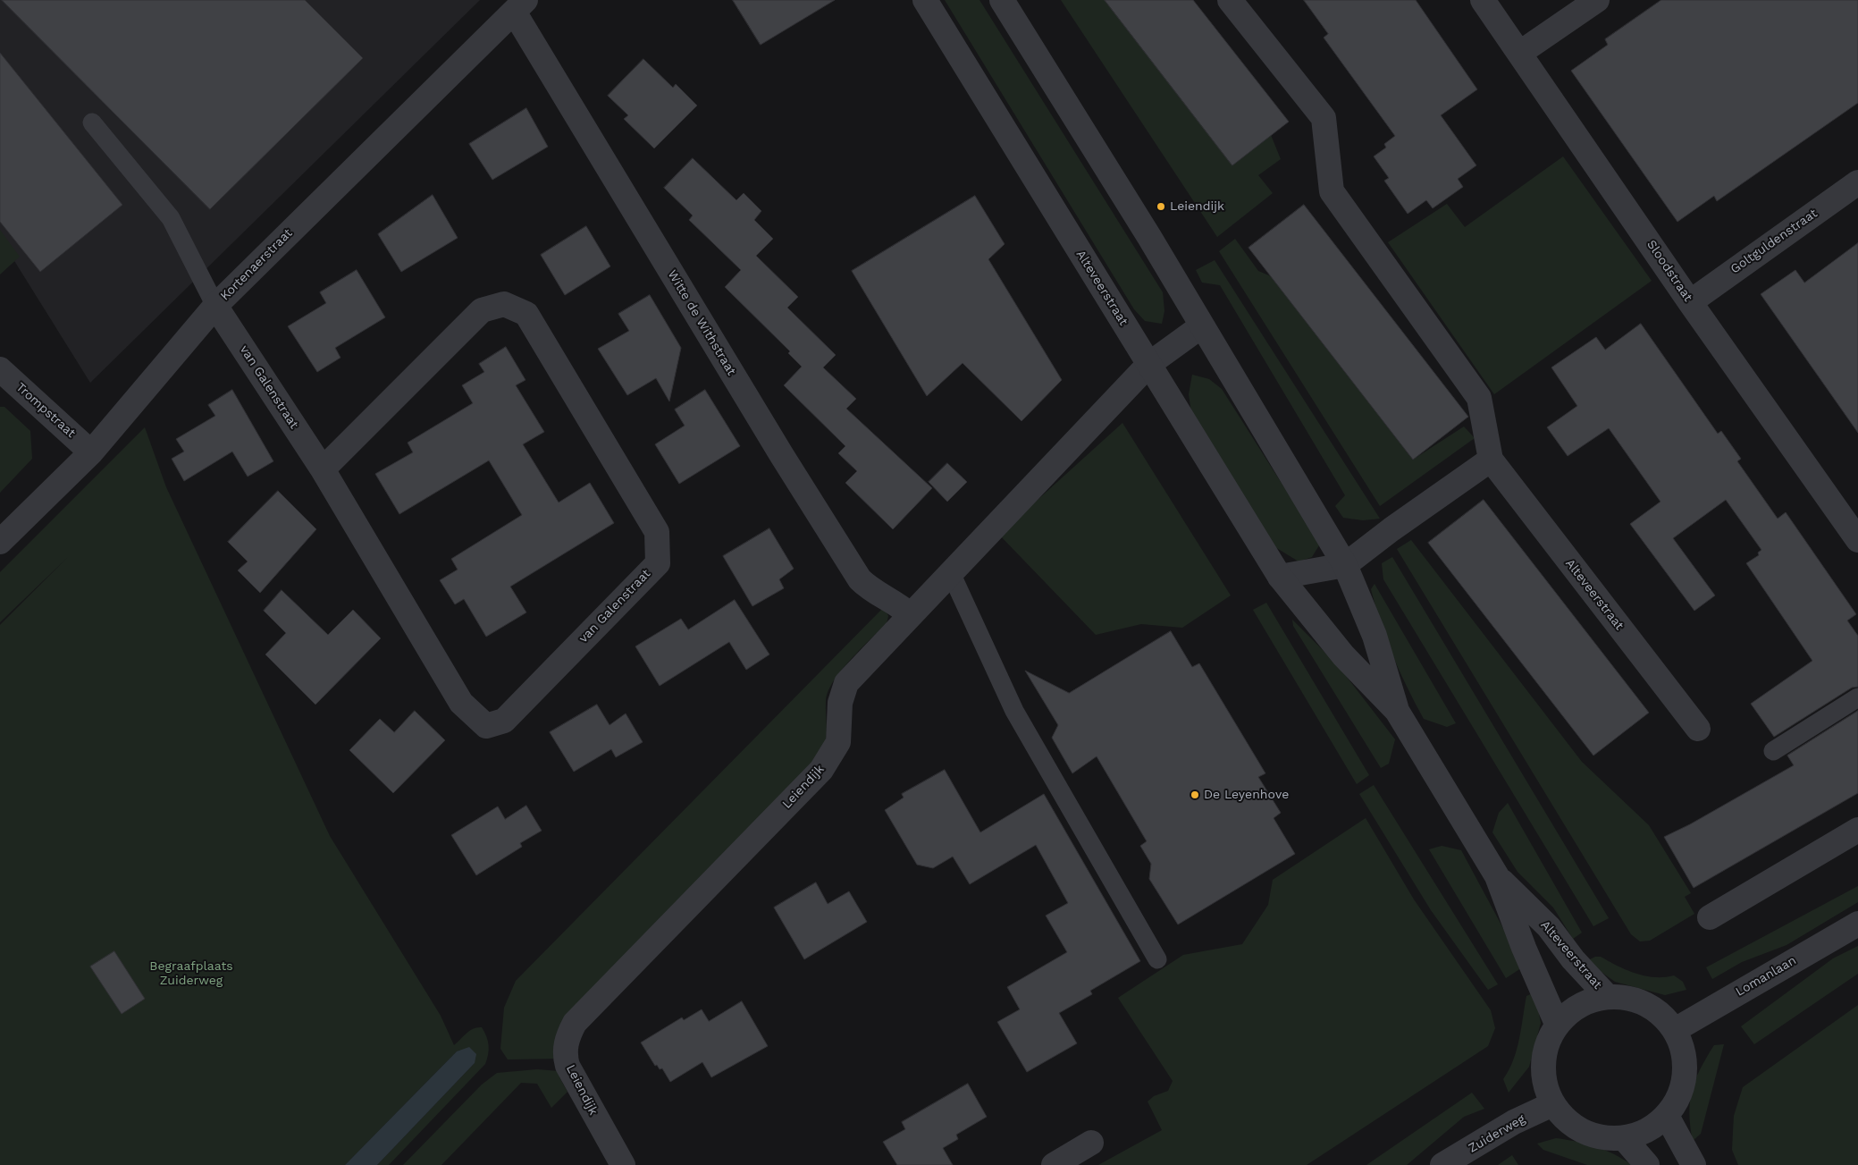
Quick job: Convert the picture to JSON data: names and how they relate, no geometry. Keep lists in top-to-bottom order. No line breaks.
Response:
{"streets":{"street":["Goltguldenstraat","Kortenaerstraat","Sloodstraat","Alteveerstraat","Witte de Withstraat","van Galenstraat","Trompstraat","Leiendijk","Lomanlaan","Zuiderweg"]},"crossings":[["Goltguldenstraat","Sloodstraat"],["Kortenaerstraat","Witte de Withstraat"],["Kortenaerstraat","van Galenstraat"],["Kortenaerstraat","Trompstraat"],["Alteveerstraat","Leiendijk"],["Alteveerstraat","Lomanlaan"],["Alteveerstraat","Zuiderweg"],["Witte de Withstraat","Leiendijk"],["Lomanlaan","Zuiderweg"]],"parks":["Begraafplaats Zuiderweg"],"places":["Leiendijk","De Leyenhove"]}
